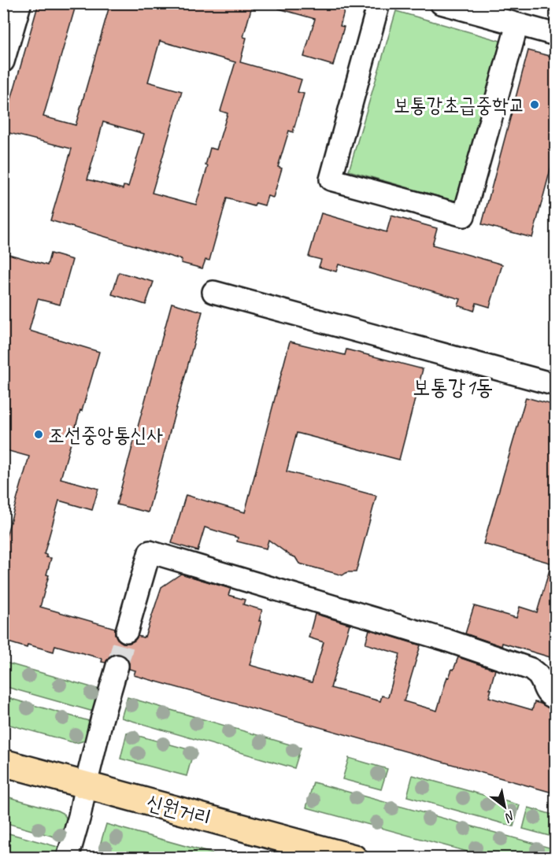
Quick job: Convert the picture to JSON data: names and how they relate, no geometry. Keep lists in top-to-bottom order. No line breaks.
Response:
{"streets":{"main road":["신원거리"]},"districts":["보통강1동"],"places":["보통강초급중학교","조선중앙통신사"],"north":"bottom right"}
